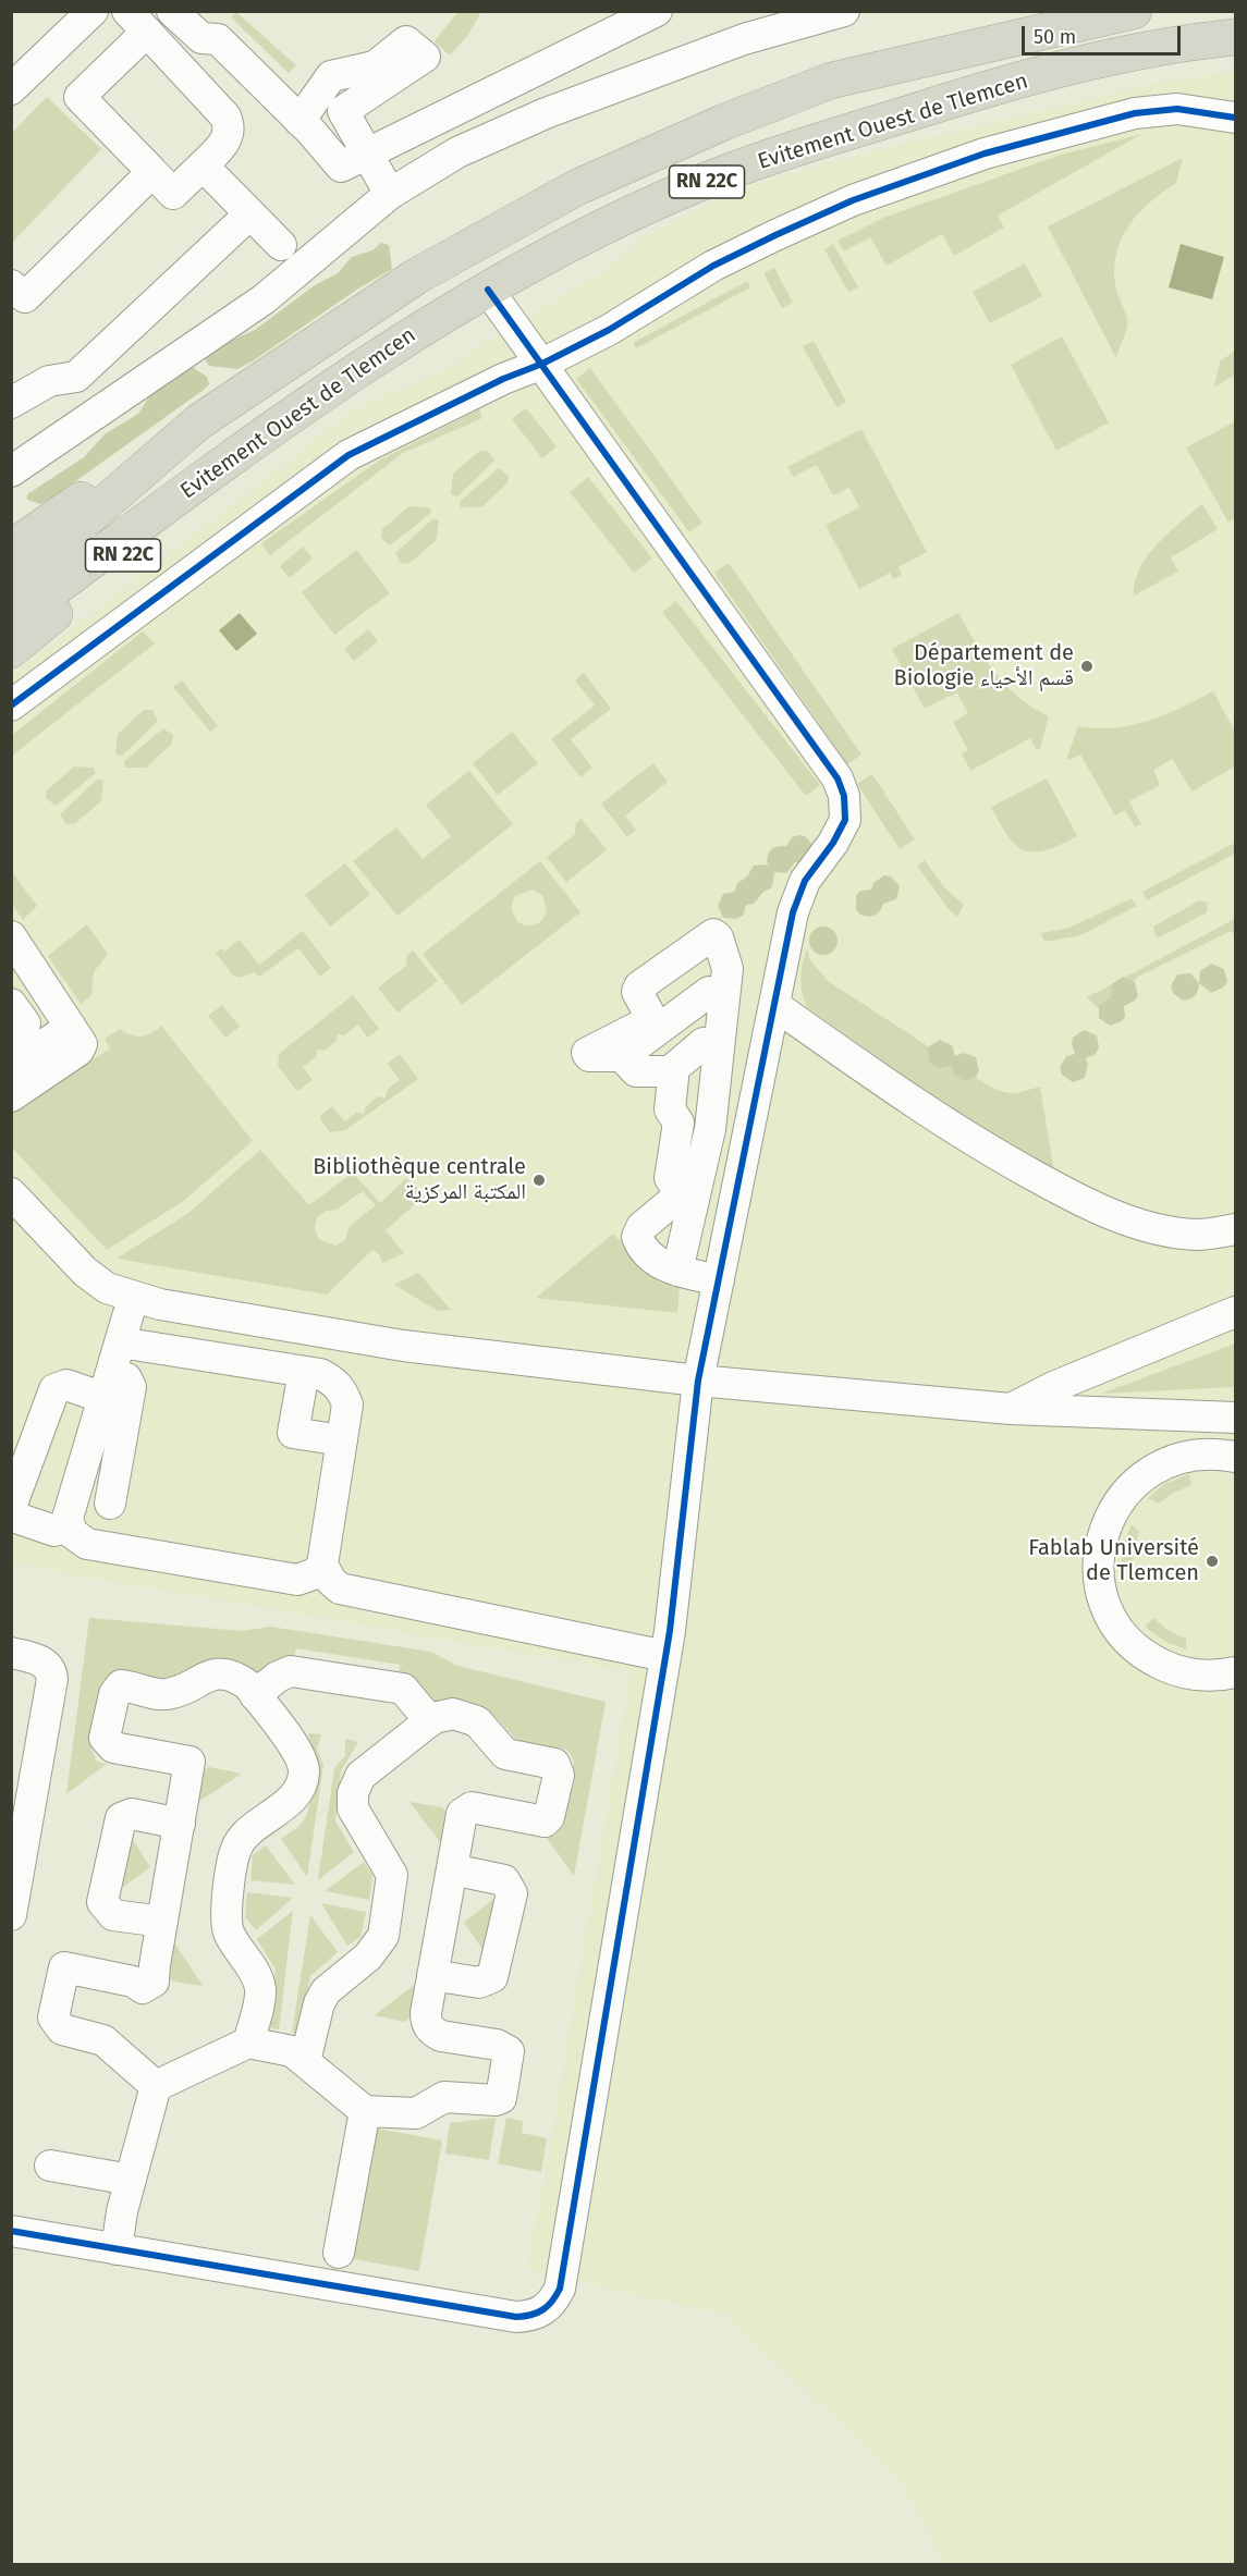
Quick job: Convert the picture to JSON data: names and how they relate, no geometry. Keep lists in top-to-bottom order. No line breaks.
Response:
{"streets":{"highway":["Evitement Ouest de Tlemcen","RN 22C"]},"crossings":[["Evitement Ouest de Tlemcen","RN 22C"]],"places":["Département de Biologie قسم الأحياء","Bibliothèque centrale المكتبة المركزية","Fablab Université de Tlemcen"],"scale_bar":"50 m"}
